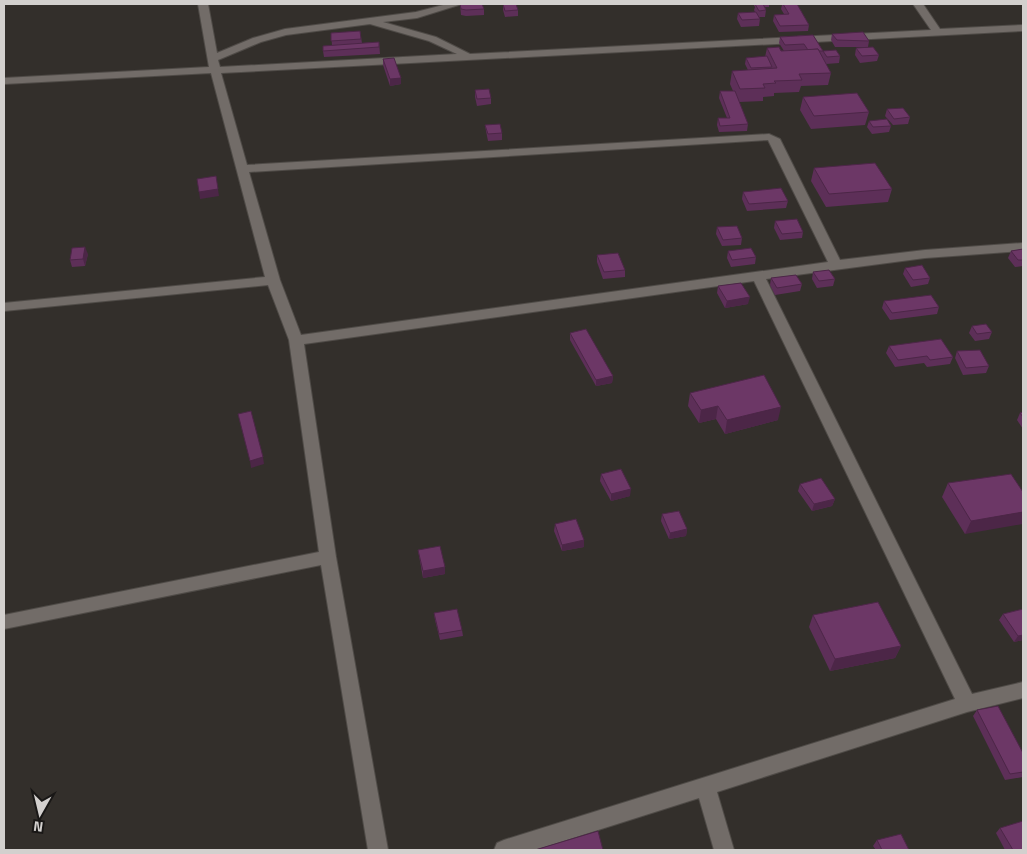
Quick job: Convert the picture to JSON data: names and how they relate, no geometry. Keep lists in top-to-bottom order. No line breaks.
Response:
{"north":"bottom"}
